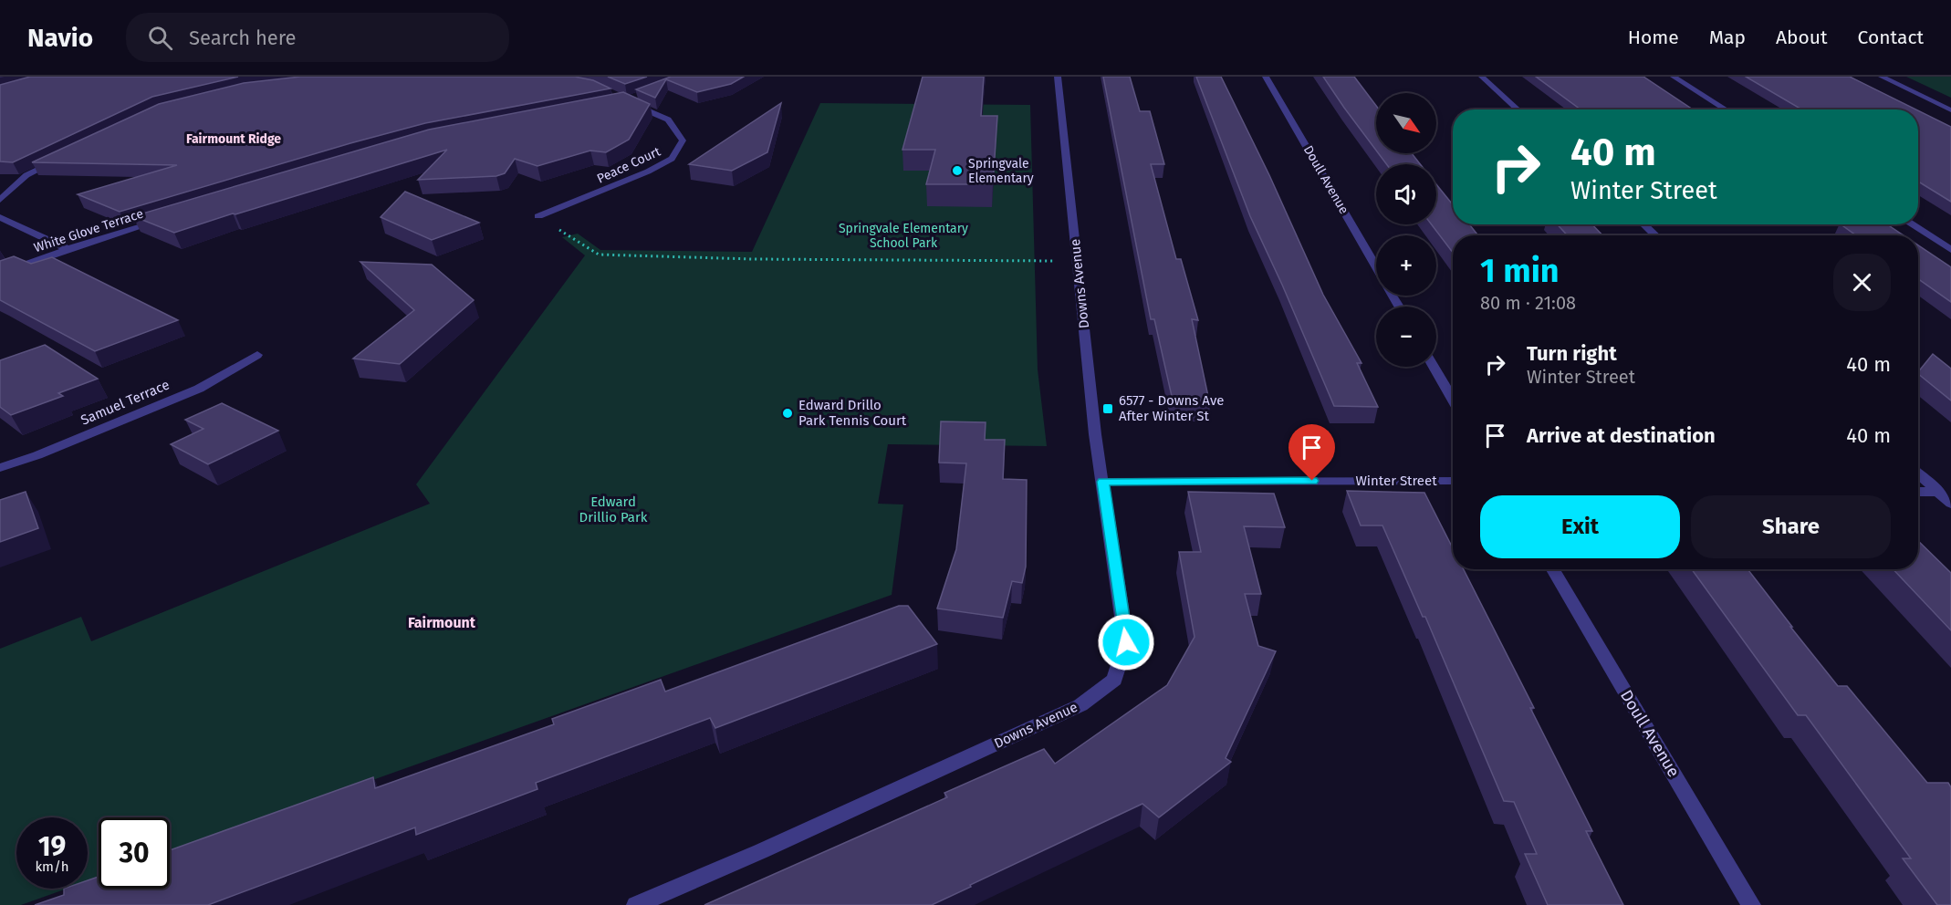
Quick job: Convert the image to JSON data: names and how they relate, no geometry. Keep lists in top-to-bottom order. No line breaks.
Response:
{"streets":{"street":["Peace Court","Doull Avenue","White Glove Terrace","Downs Avenue","Samuel Terrace","Winter Street"]},"crossings":[["Downs Avenue","Winter Street"]],"districts":["Fairmount Ridge","Fairmount"],"parks":["Springvale Elementary School Park","Edward Drillio Park"],"places":{"other":["Springvale Elementary","Edward Drillo Park Tennis Court"],"transit":["6577 - Downs Ave After Winter St"]},"north":"bottom right","page":{"header":"Navio","search":"Search here","nav":["Home","Map","About","Contact"],"map_buttons":["+","−"],"turn":["40 m","Winter Street"],"heading":["1 min","80 m · 21:08"],"list":[{"name":"Turn right","note":"Winter Street","value":"40 m"},{"name":"Arrive at destination","value":"40 m"}],"buttons":["Exit","Share"],"speed":"19 km/h","limit":"30"}}
